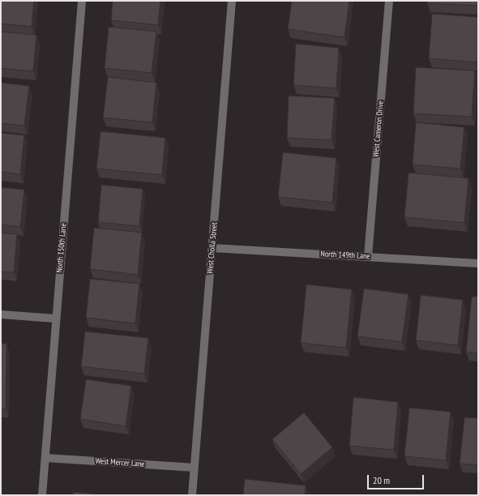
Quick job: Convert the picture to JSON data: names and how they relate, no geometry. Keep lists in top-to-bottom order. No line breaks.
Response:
{"streets":{"street":["West Cameron Drive","North 150th Lane","West Cholla Street","North 149th Lane","West Mercer Lane"]},"crossings":[["West Cameron Drive","North 149th Lane"],["North 150th Lane","West Mercer Lane"],["West Cholla Street","North 149th Lane"],["West Cholla Street","West Mercer Lane"]],"scale_bar":"20 m"}
